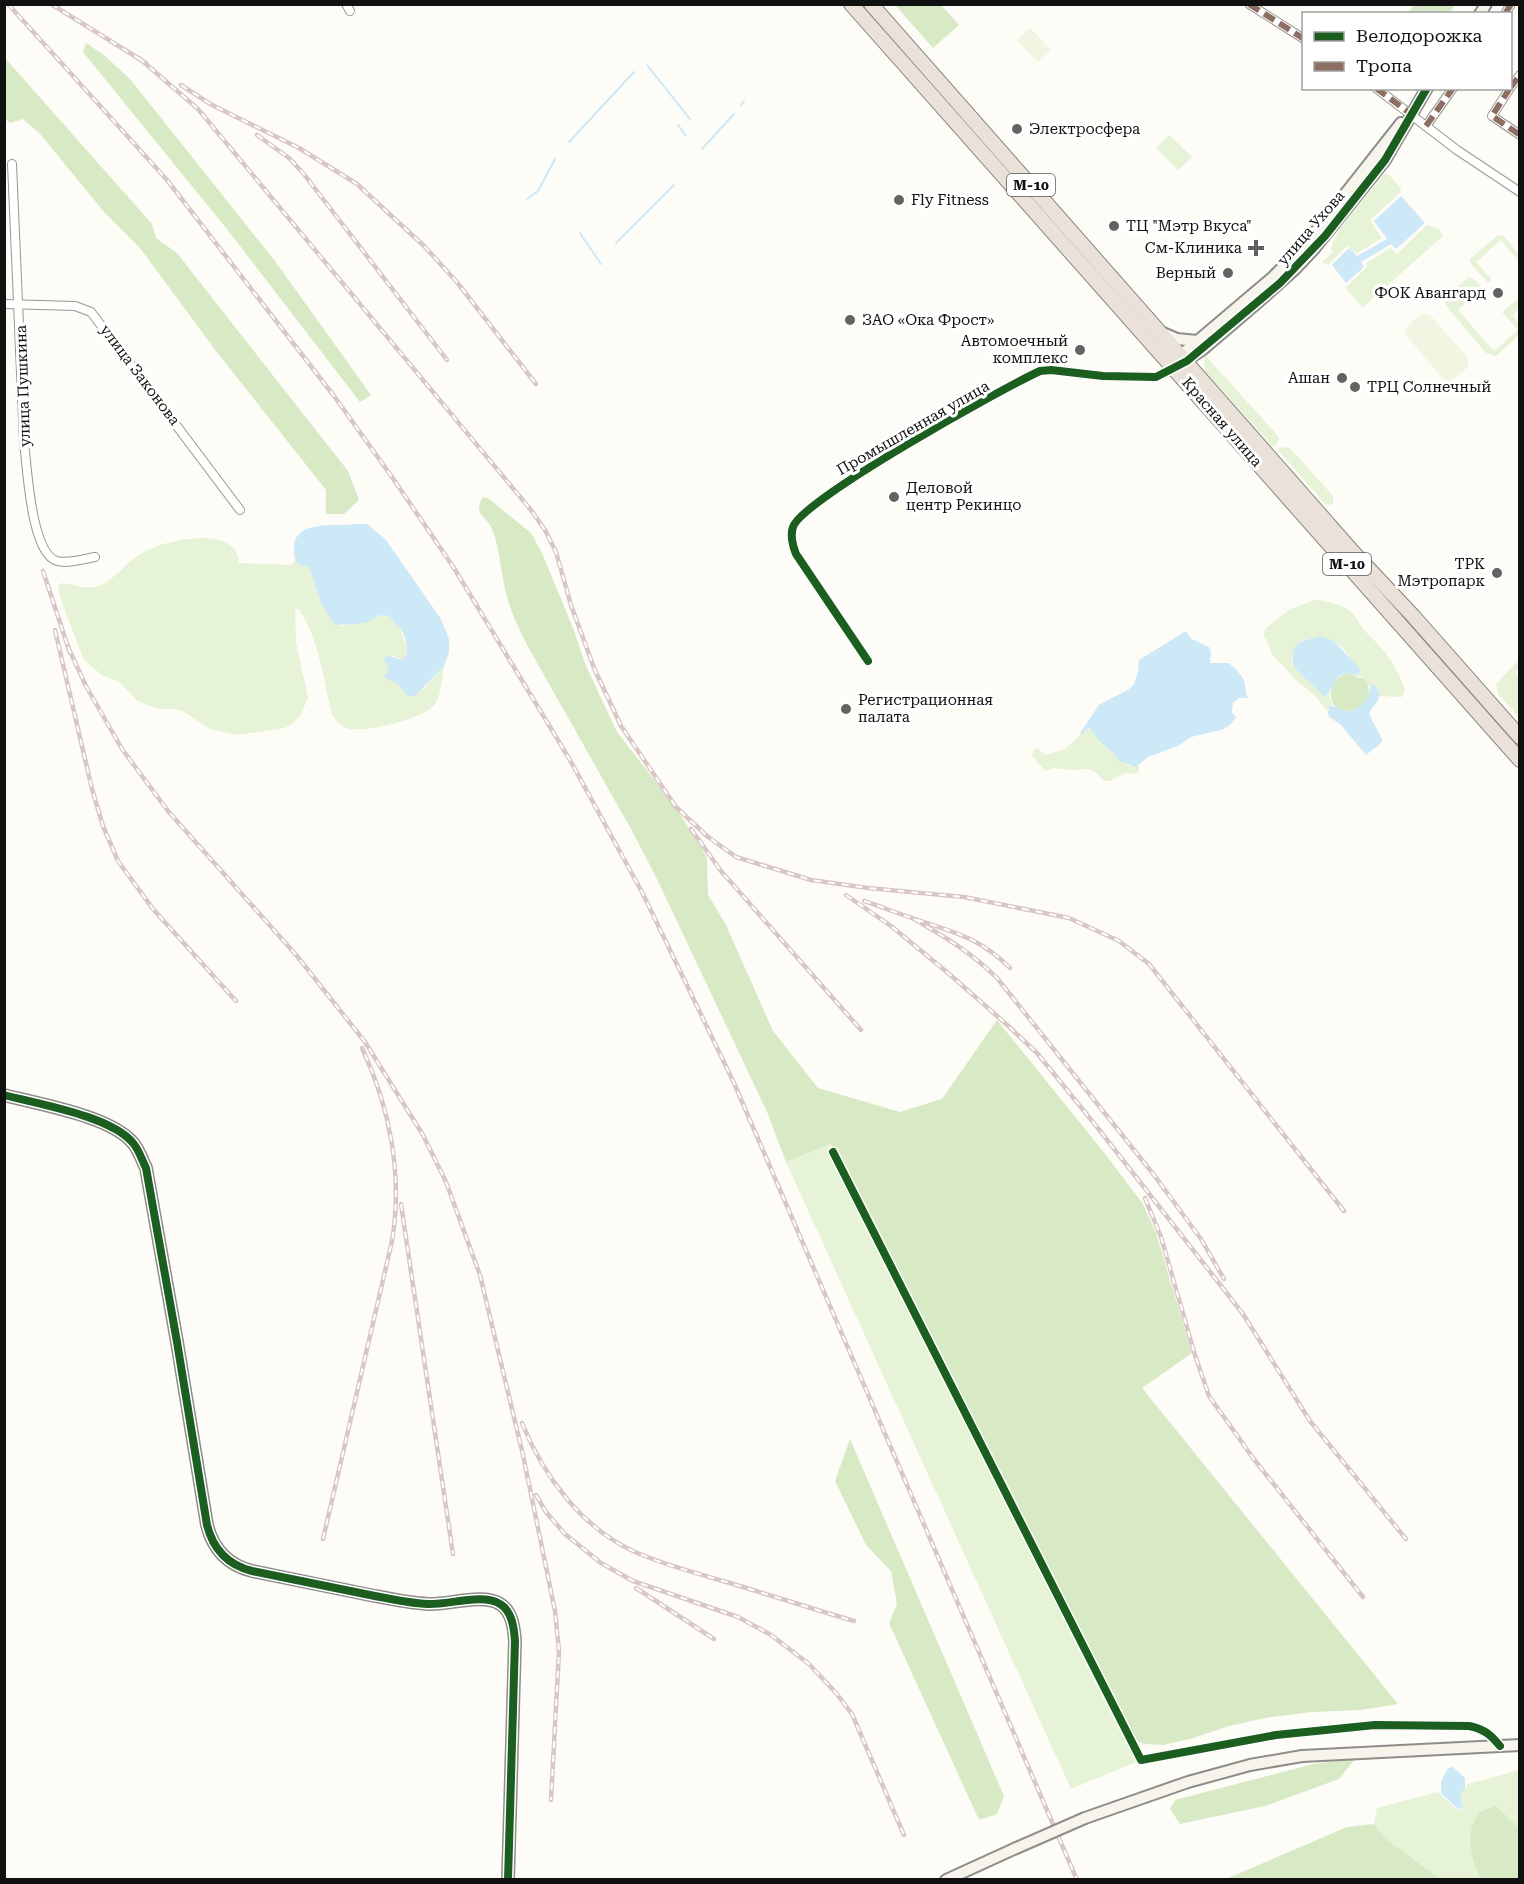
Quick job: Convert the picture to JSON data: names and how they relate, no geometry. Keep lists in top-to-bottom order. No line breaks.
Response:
{"streets":{"highway":["М-10","Красная улица"],"street":["улица Ухова","улица Законова","улица Пушкина","Промышленная улица"]},"crossings":[["улица Ухова","Красная улица"],["улица Ухова","Промышленная улица"],["улица Законова","улица Пушкина"],["Красная улица","Промышленная улица"]],"places":{"other":["Электросфера","Fly Fitness","ТЦ \"Мэтр Вкуса\"","Верный","ФОК Авангард","ЗАО «Ока Фрост»","Автомоечный комплекс","Ашан","ТРЦ Солнечный","Деловой центр Рекинцо","ТРК Мэтропарк","Регистрационная палата"],"health":["См-Клиника"]},"legend":["Велодорожка","Тропа"]}
